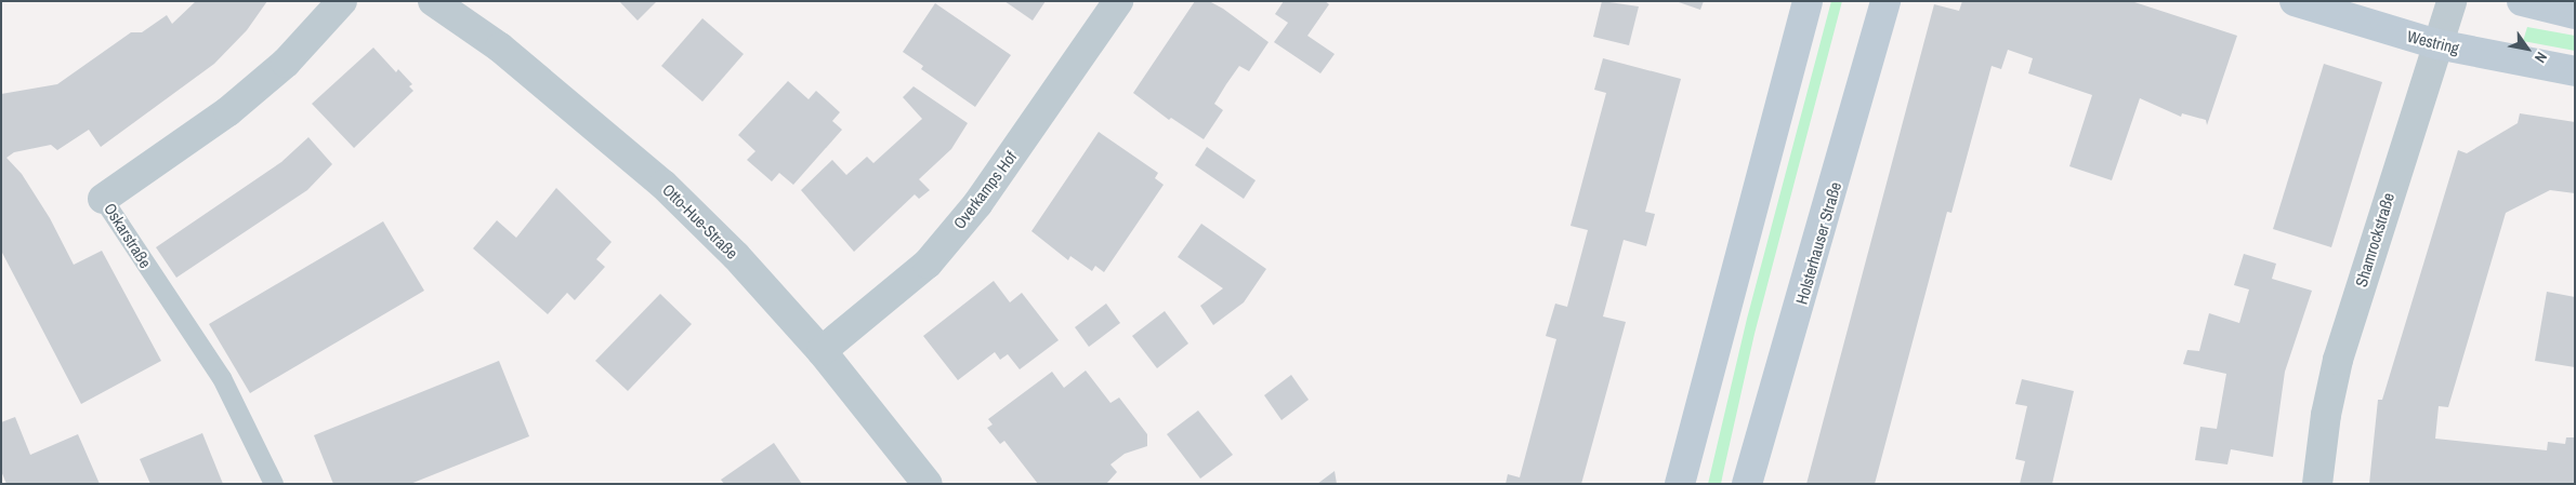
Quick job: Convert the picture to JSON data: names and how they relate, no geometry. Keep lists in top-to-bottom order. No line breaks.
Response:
{"streets":{"main road":["Westring","Holsterhauser Straße"],"street":["Overkamps Hof","Otto-Hue-Straße","Oskarstraße","Shamrockstraße"]},"crossings":[["Westring","Shamrockstraße"],["Overkamps Hof","Otto-Hue-Straße"]],"north":"bottom right"}
